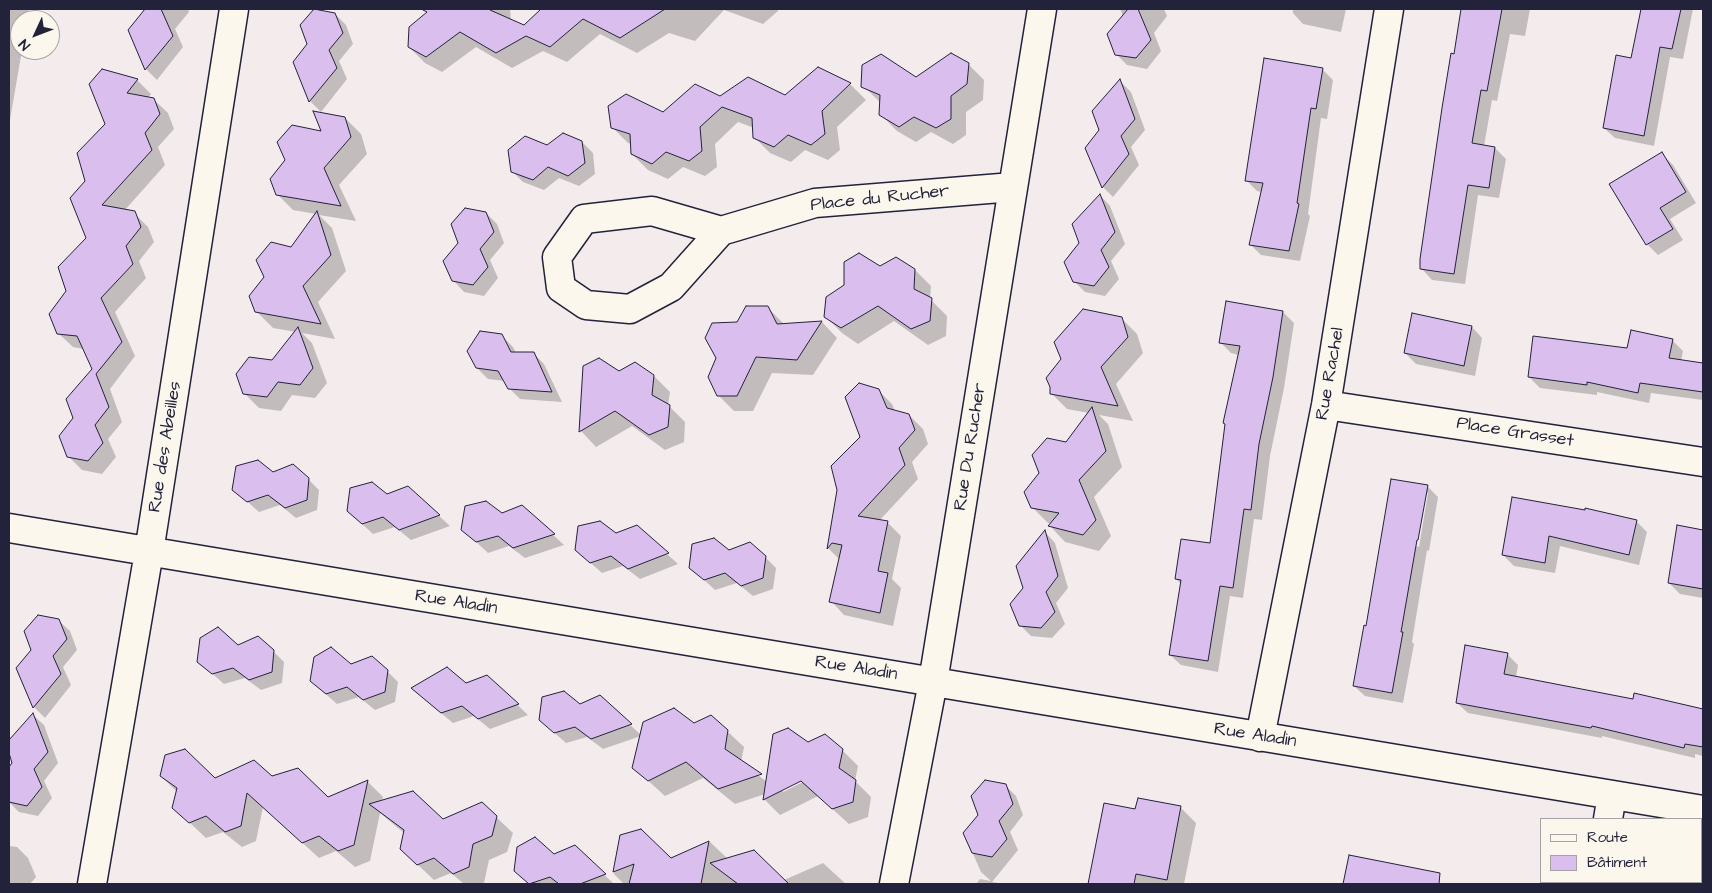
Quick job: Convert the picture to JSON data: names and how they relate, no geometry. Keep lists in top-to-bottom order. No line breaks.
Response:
{"streets":{"street":["Place du Rucher","Rue Rachel","Place Grasset","Rue des Abeilles","Rue Du Rucher","Rue Aladin"]},"crossings":[["Place du Rucher","Rue Du Rucher"],["Rue Rachel","Place Grasset"],["Rue Rachel","Rue Aladin"],["Rue des Abeilles","Rue Aladin"],["Rue Du Rucher","Rue Aladin"]],"legend":["Route","Bâtiment"],"north":"bottom left"}
